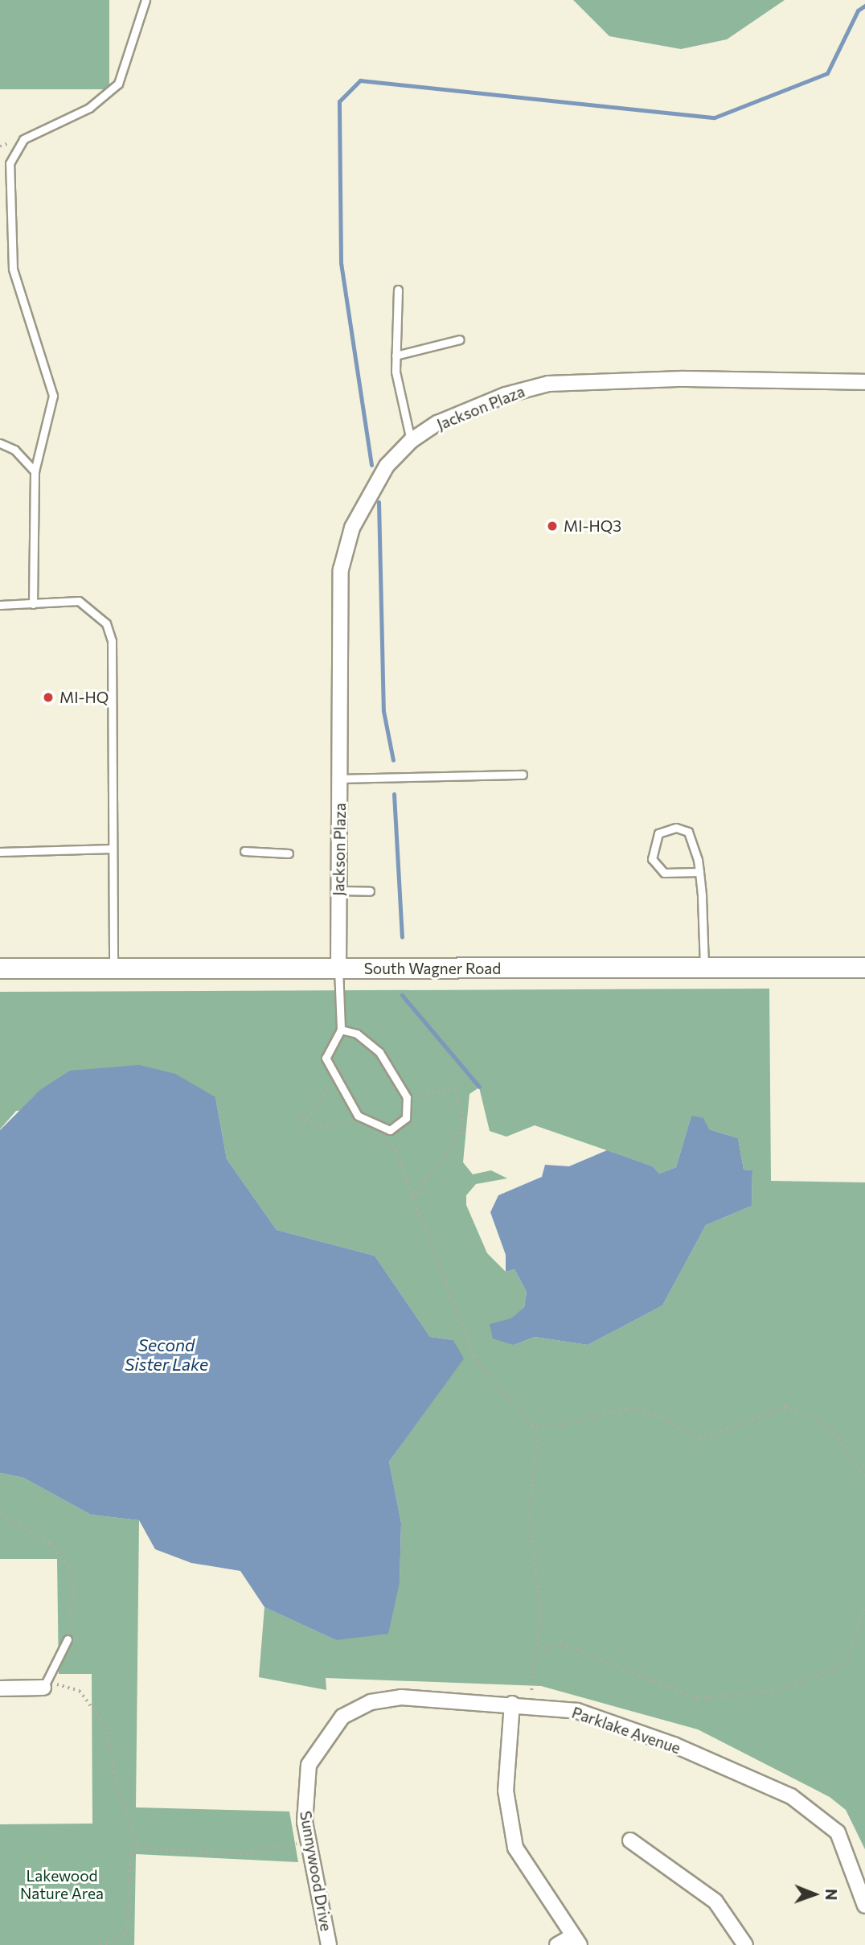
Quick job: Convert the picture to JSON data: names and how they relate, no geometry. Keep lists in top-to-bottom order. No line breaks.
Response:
{"streets":{"main road":["South Wagner Road"],"street":["Jackson Plaza","Parklake Avenue","Sunnywood Drive"]},"crossings":[["Jackson Plaza","South Wagner Road"],["Parklake Avenue","Sunnywood Drive"]],"water":["Second Sister Lake"],"parks":["Lakewood Nature Area"],"places":["MI-HQ3","MI-HQ"],"north":"right"}
